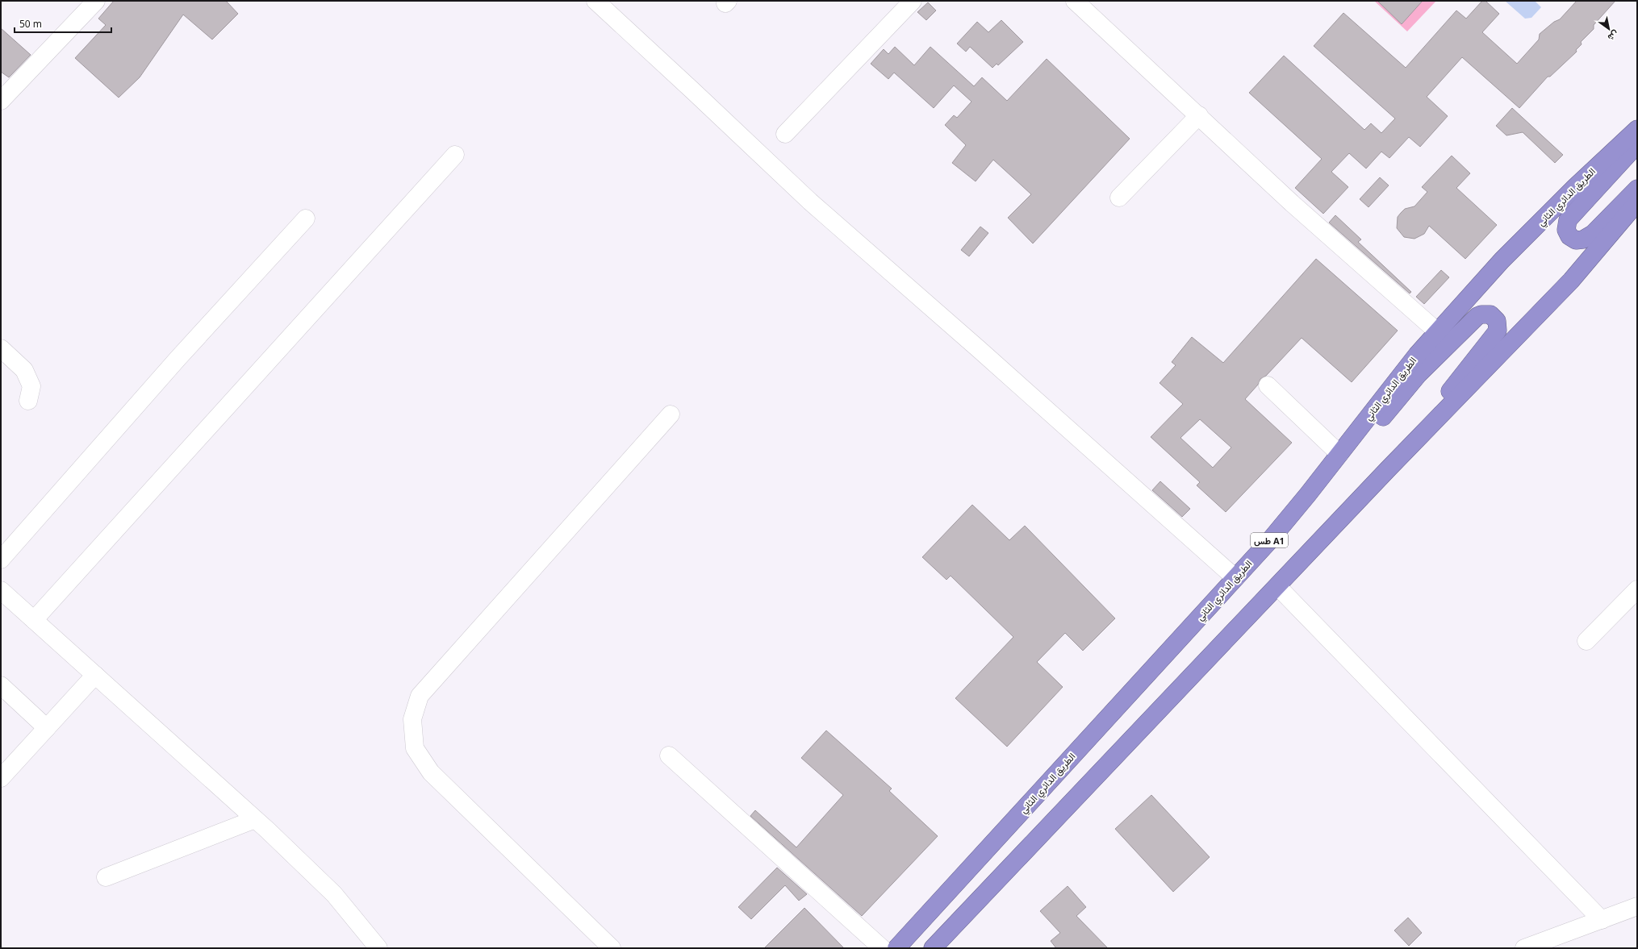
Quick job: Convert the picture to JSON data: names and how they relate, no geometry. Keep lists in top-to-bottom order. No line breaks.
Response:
{"streets":{"highway":["الطريق الدائري الثاني","طس A1"]},"scale_bar":"50 m","north":"bottom right"}
